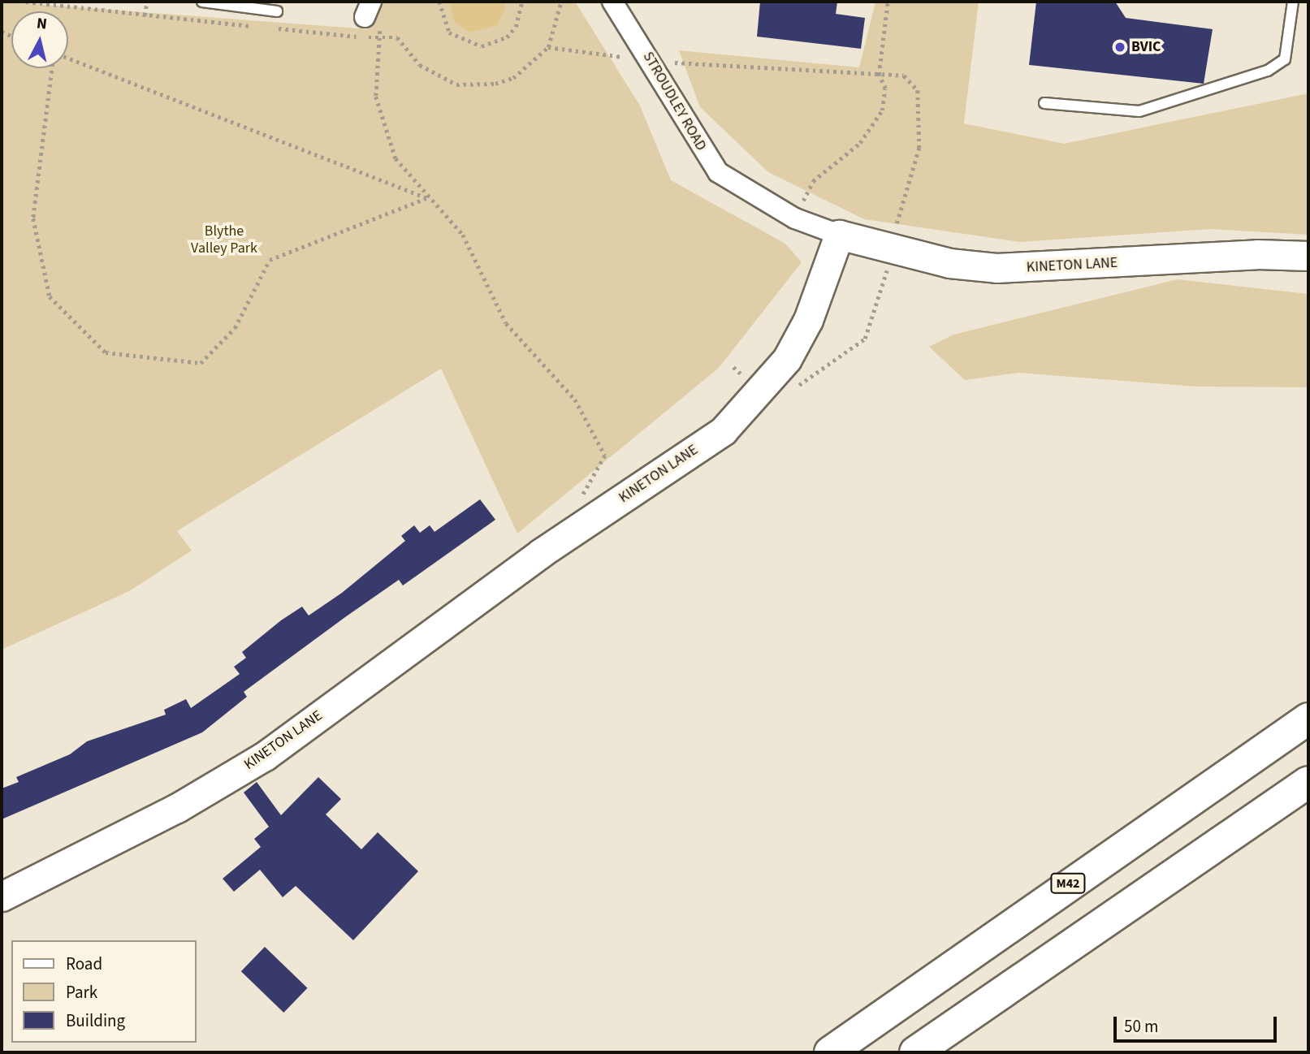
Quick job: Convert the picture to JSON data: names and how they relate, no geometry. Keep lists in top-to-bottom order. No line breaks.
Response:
{"streets":{"highway":["M42"],"street":["STROUDLEY ROAD","KINETON LANE"]},"crossings":[["STROUDLEY ROAD","KINETON LANE"]],"parks":["Blythe Valley Park"],"places":["BVIC"],"legend":["Road","Park","Building"],"scale_bar":"50 m","north":"top"}
